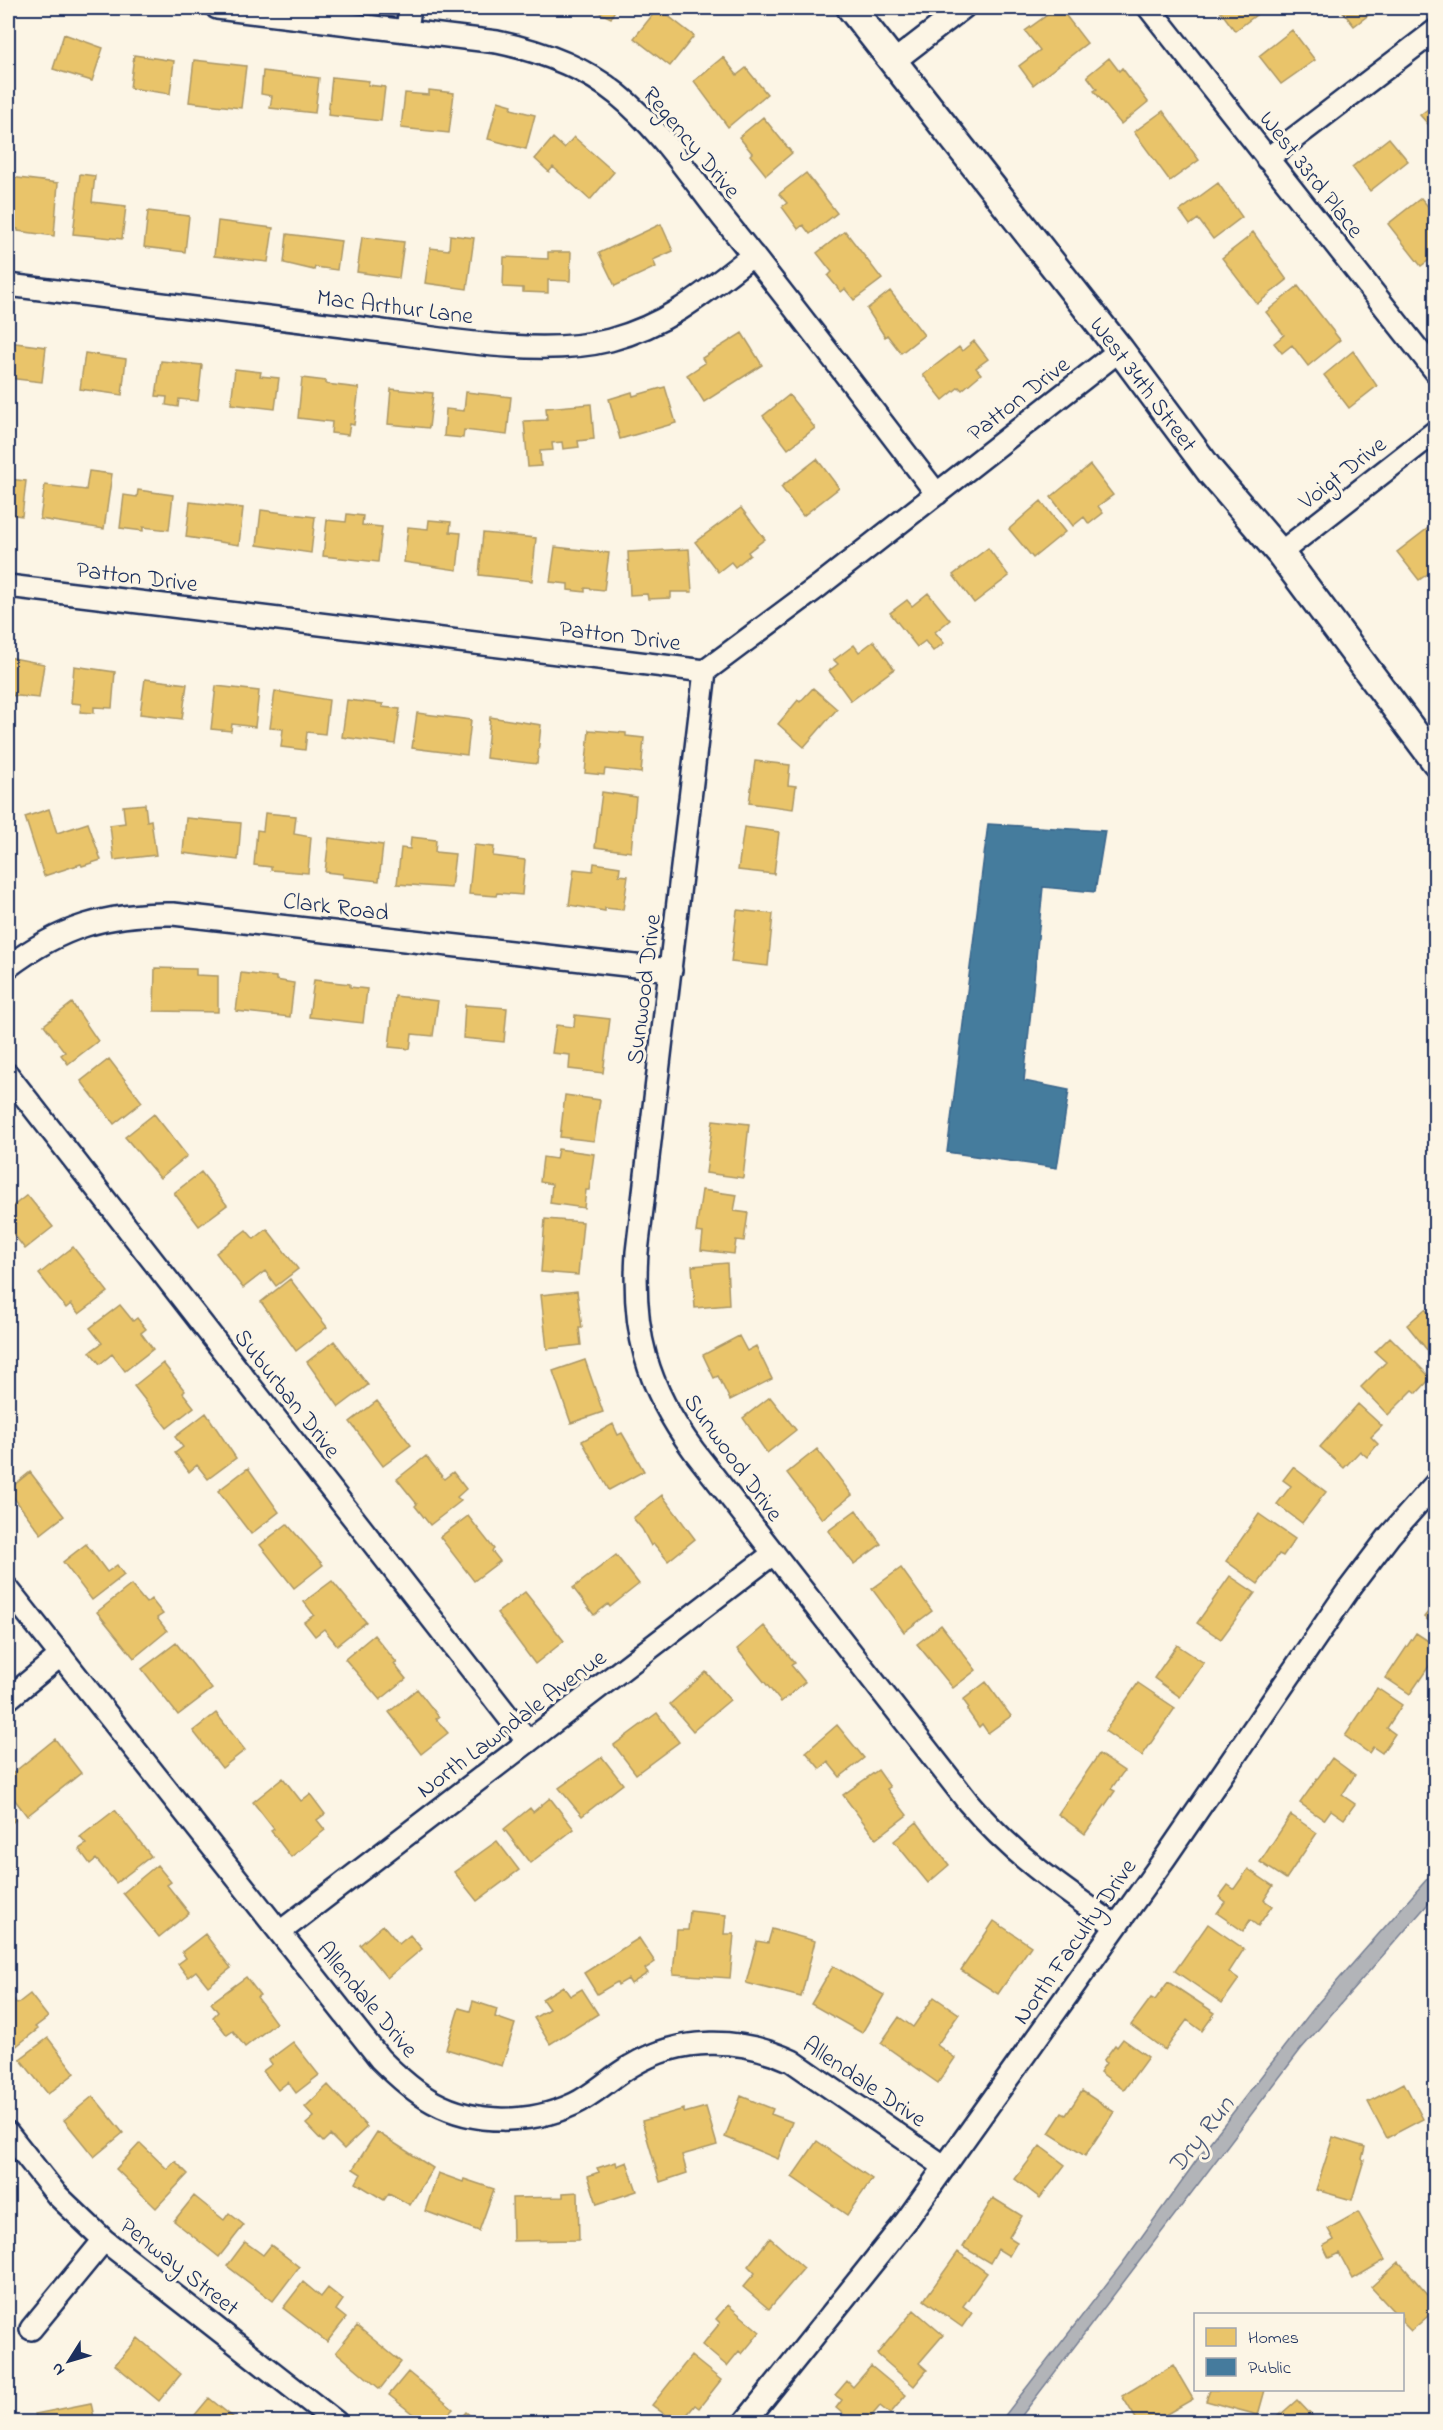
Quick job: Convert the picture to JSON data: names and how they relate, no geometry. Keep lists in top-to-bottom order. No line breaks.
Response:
{"streets":{"street":["Regency Drive","West 33rd Place","Mac Arthur Lane","West 34th Street","Patton Drive","Voigt Drive","Clark Road","Sunwood Drive","Suburban Drive","North Lawndale Avenue","North Faculty Drive","Allendale Drive","Penway Street"]},"crossings":[["Regency Drive","Mac Arthur Lane"],["Regency Drive","Patton Drive"],["West 34th Street","Patton Drive"],["West 34th Street","Voigt Drive"],["Patton Drive","Sunwood Drive"],["Clark Road","Sunwood Drive"],["Sunwood Drive","North Lawndale Avenue"],["Sunwood Drive","North Faculty Drive"],["Suburban Drive","North Lawndale Avenue"],["North Lawndale Avenue","Allendale Drive"],["North Faculty Drive","Allendale Drive"]],"water":["Dry Run"],"legend":["Homes","Public"],"north":"bottom left"}
